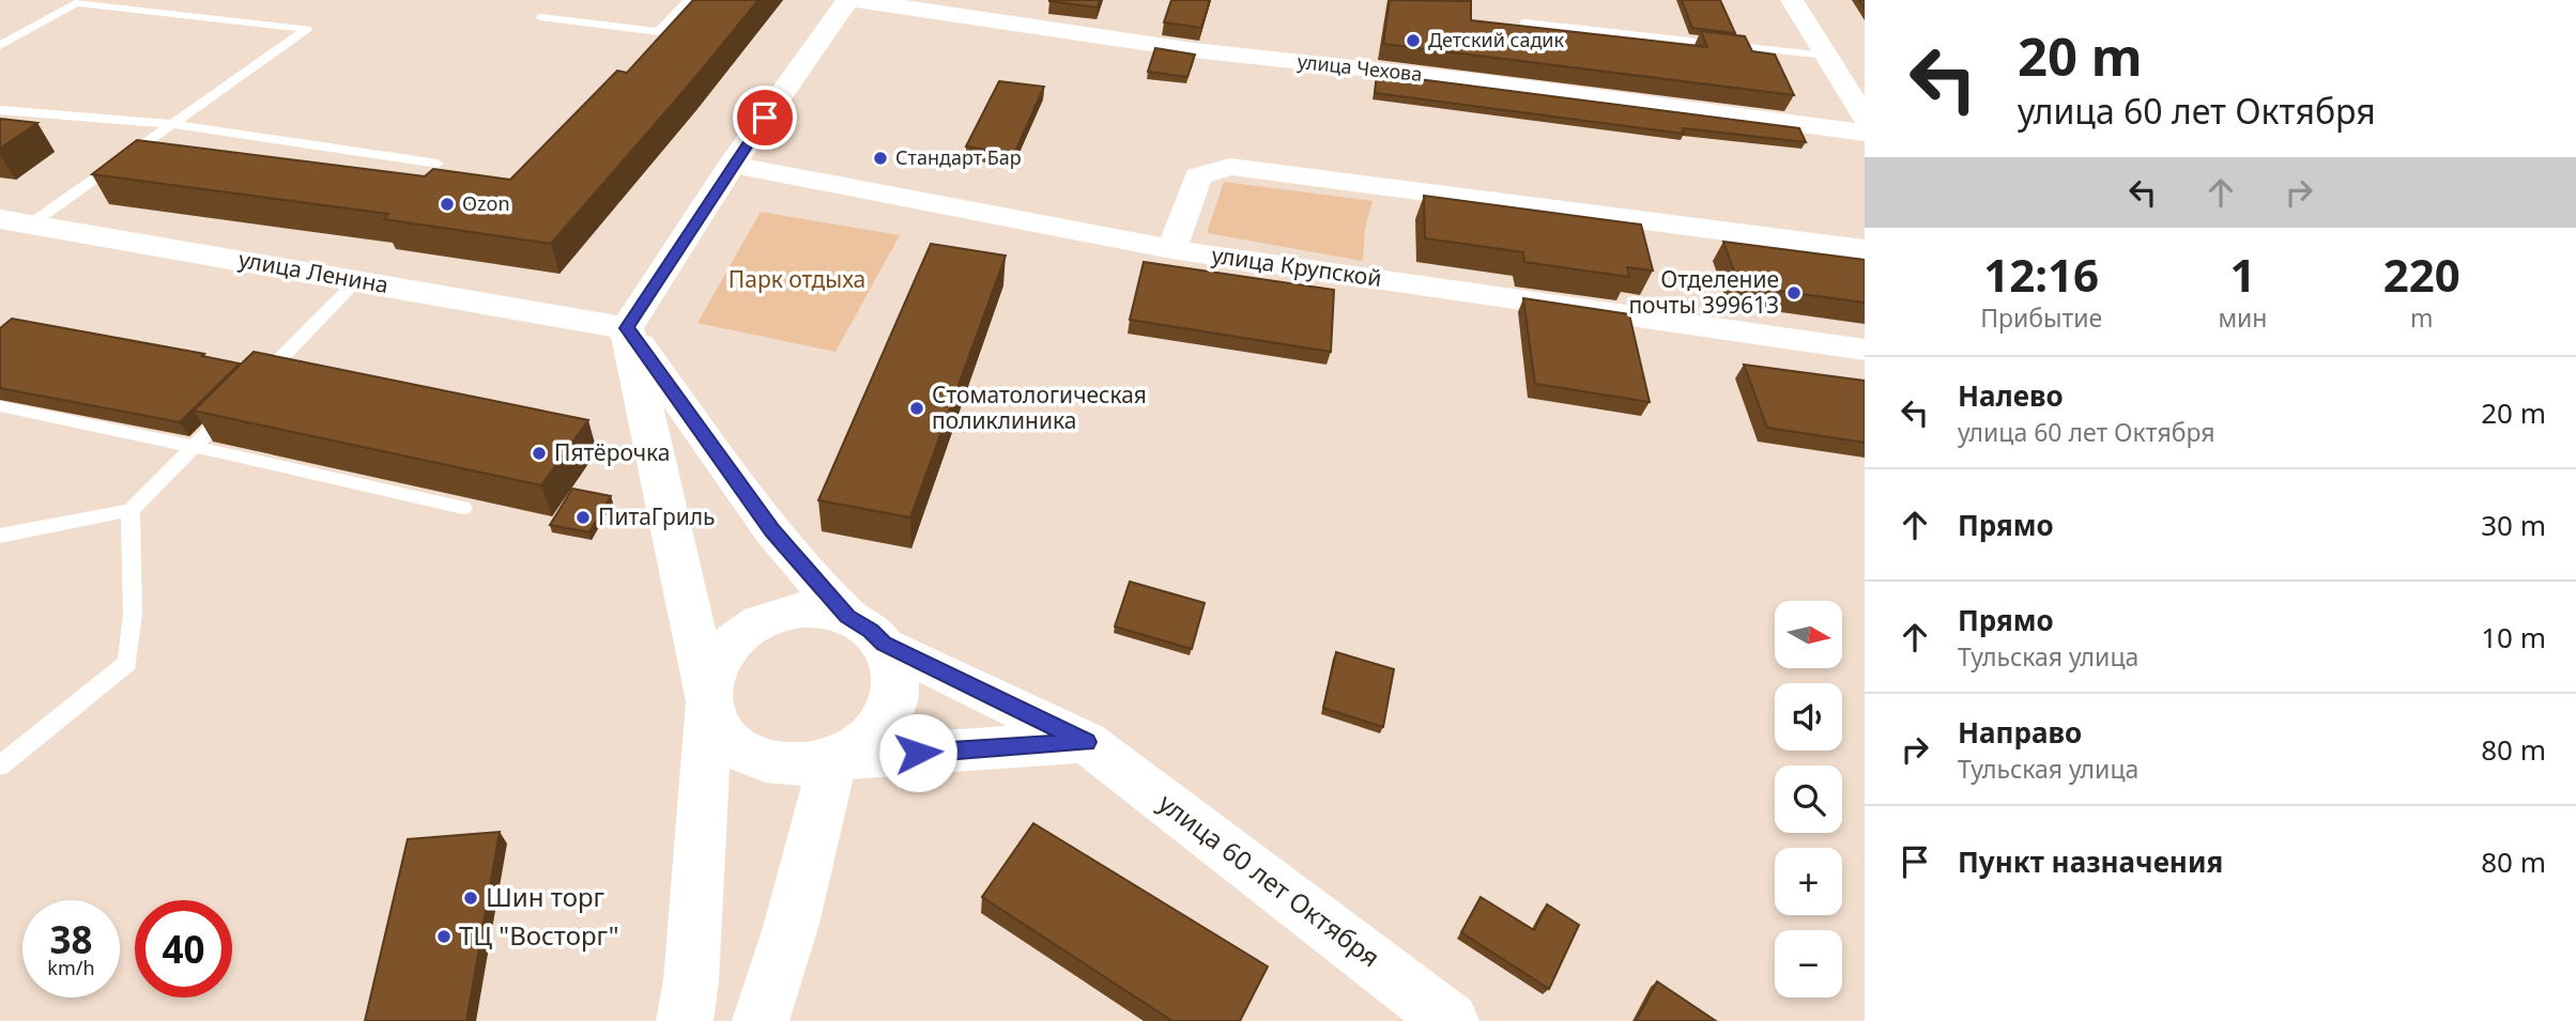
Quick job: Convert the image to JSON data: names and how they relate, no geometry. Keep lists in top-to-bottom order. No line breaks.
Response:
{"streets":{"main road":["улица Ленина","улица 60 лет Октября"],"street":["улица Чехова","улица Крупской"]},"parks":["Парк отдыха"],"places":["Детский садик","Стандарт Бар","Ozon","Отделение почты 399613","Стоматологическая поликлиника","Пятёрочка","ПитаГриль","Шин торг","ТЦ \"Восторг\""],"north":"right","page":{"turn":["20 m","улица 60 лет Октября"],"eta":["12:16","Прибытие","1","мин","220","m"],"list":[{"name":"Налево","note":"улица 60 лет Октября","value":"20 m"},{"name":"Прямо","value":"30 m"},{"name":"Прямо","note":"Тульская улица","value":"10 m"},{"name":"Направо","note":"Тульская улица","value":"80 m"},{"name":"Пункт назначения","value":"80 m"}],"map_buttons":["+","−"],"speed":"38 km/h","limit":"40"}}
